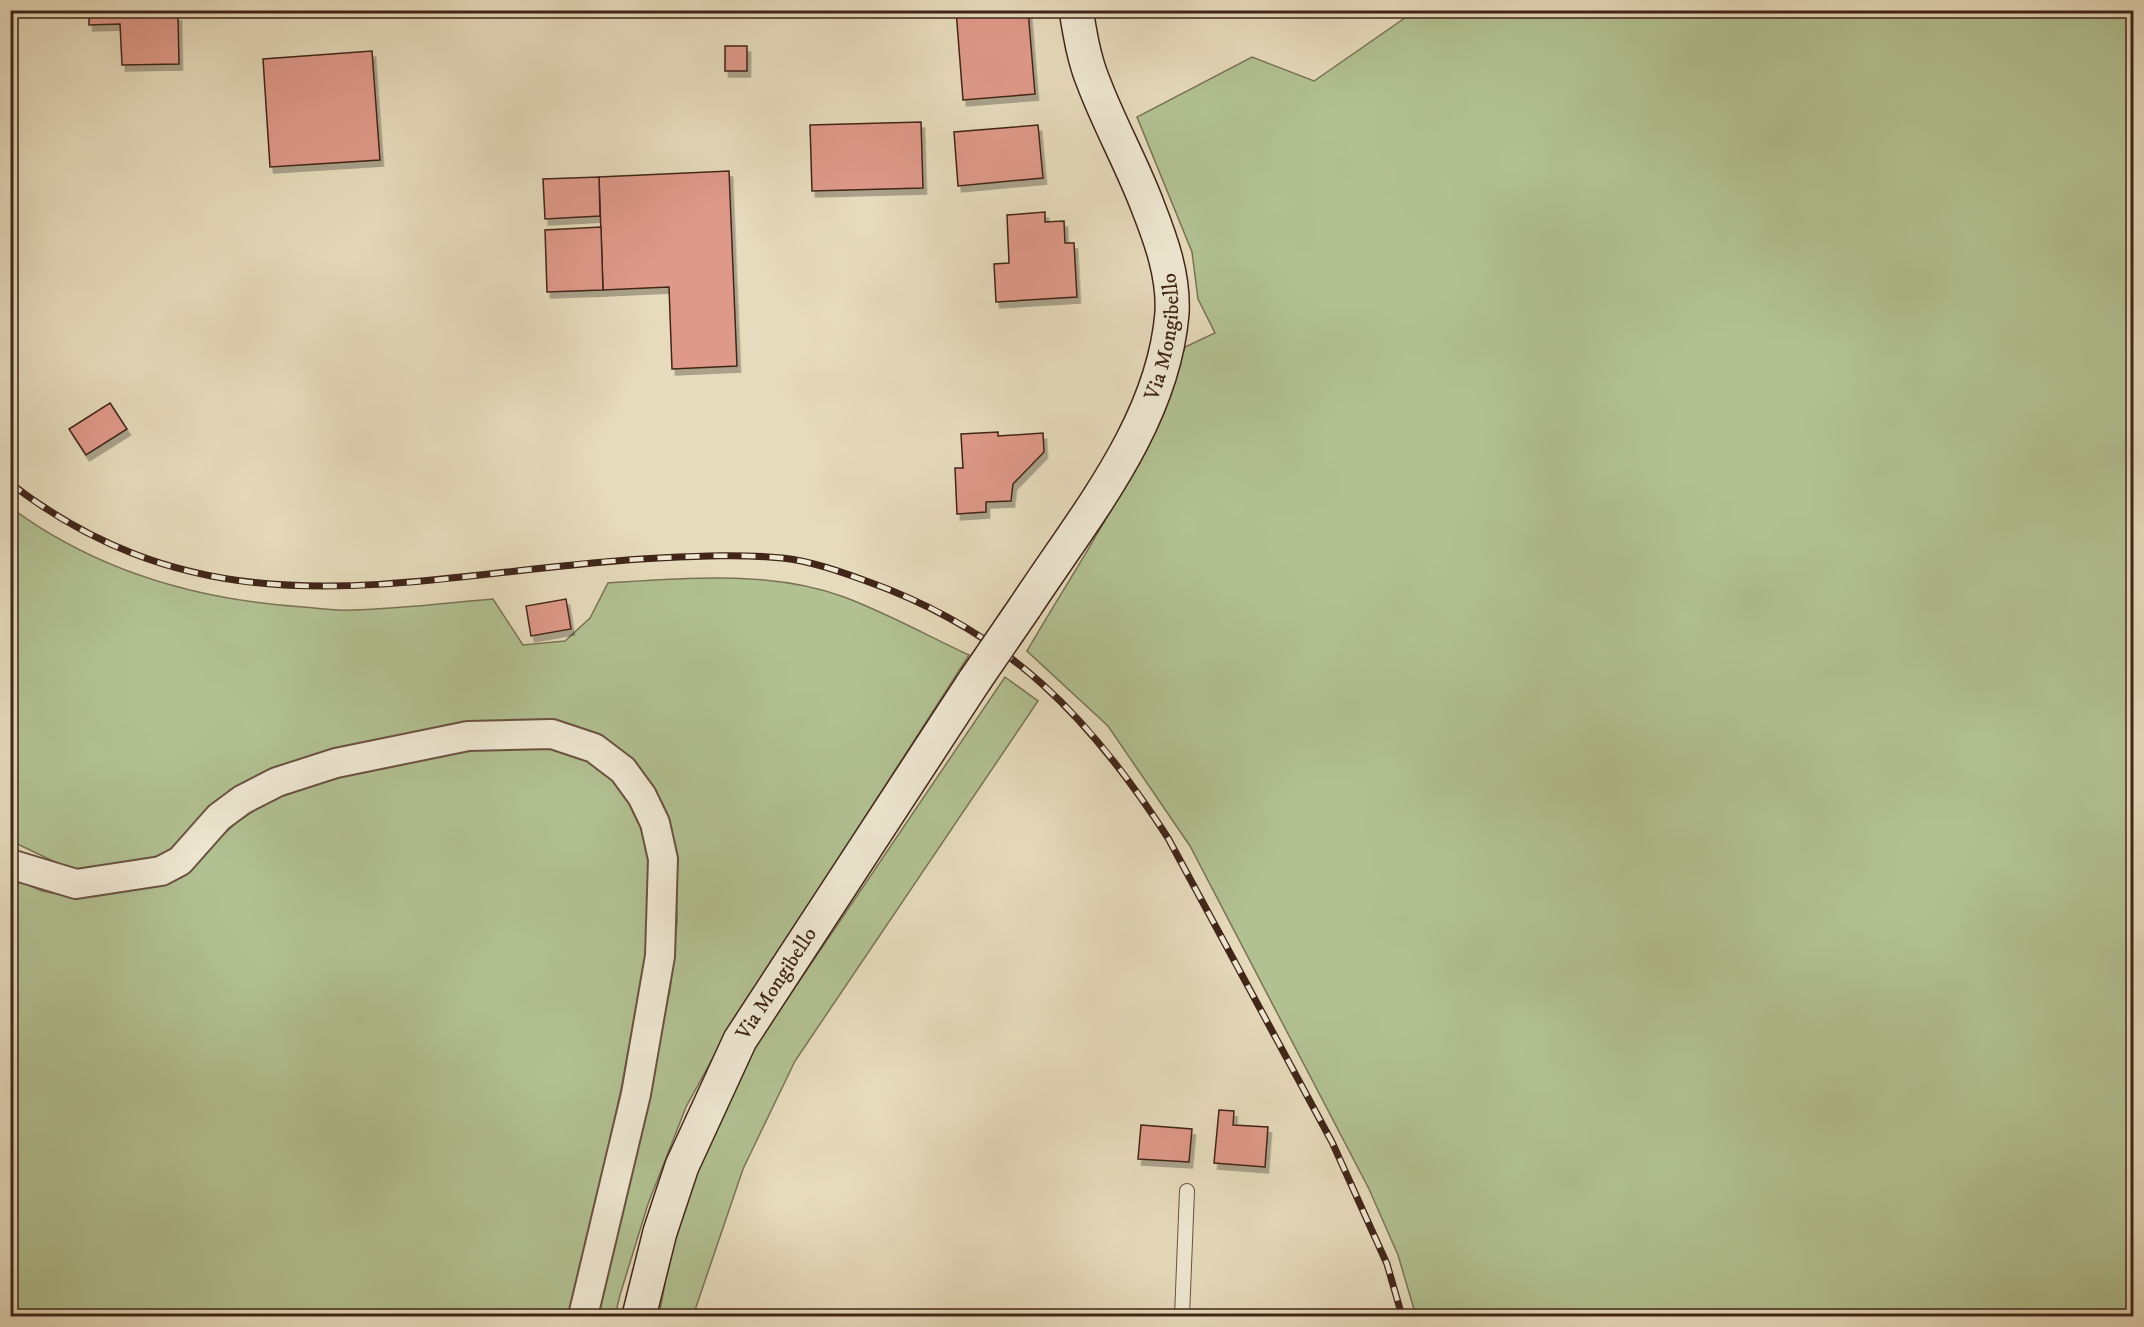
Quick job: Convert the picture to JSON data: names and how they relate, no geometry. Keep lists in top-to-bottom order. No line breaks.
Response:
{"streets":{"street":["Via Mongibello"]}}
